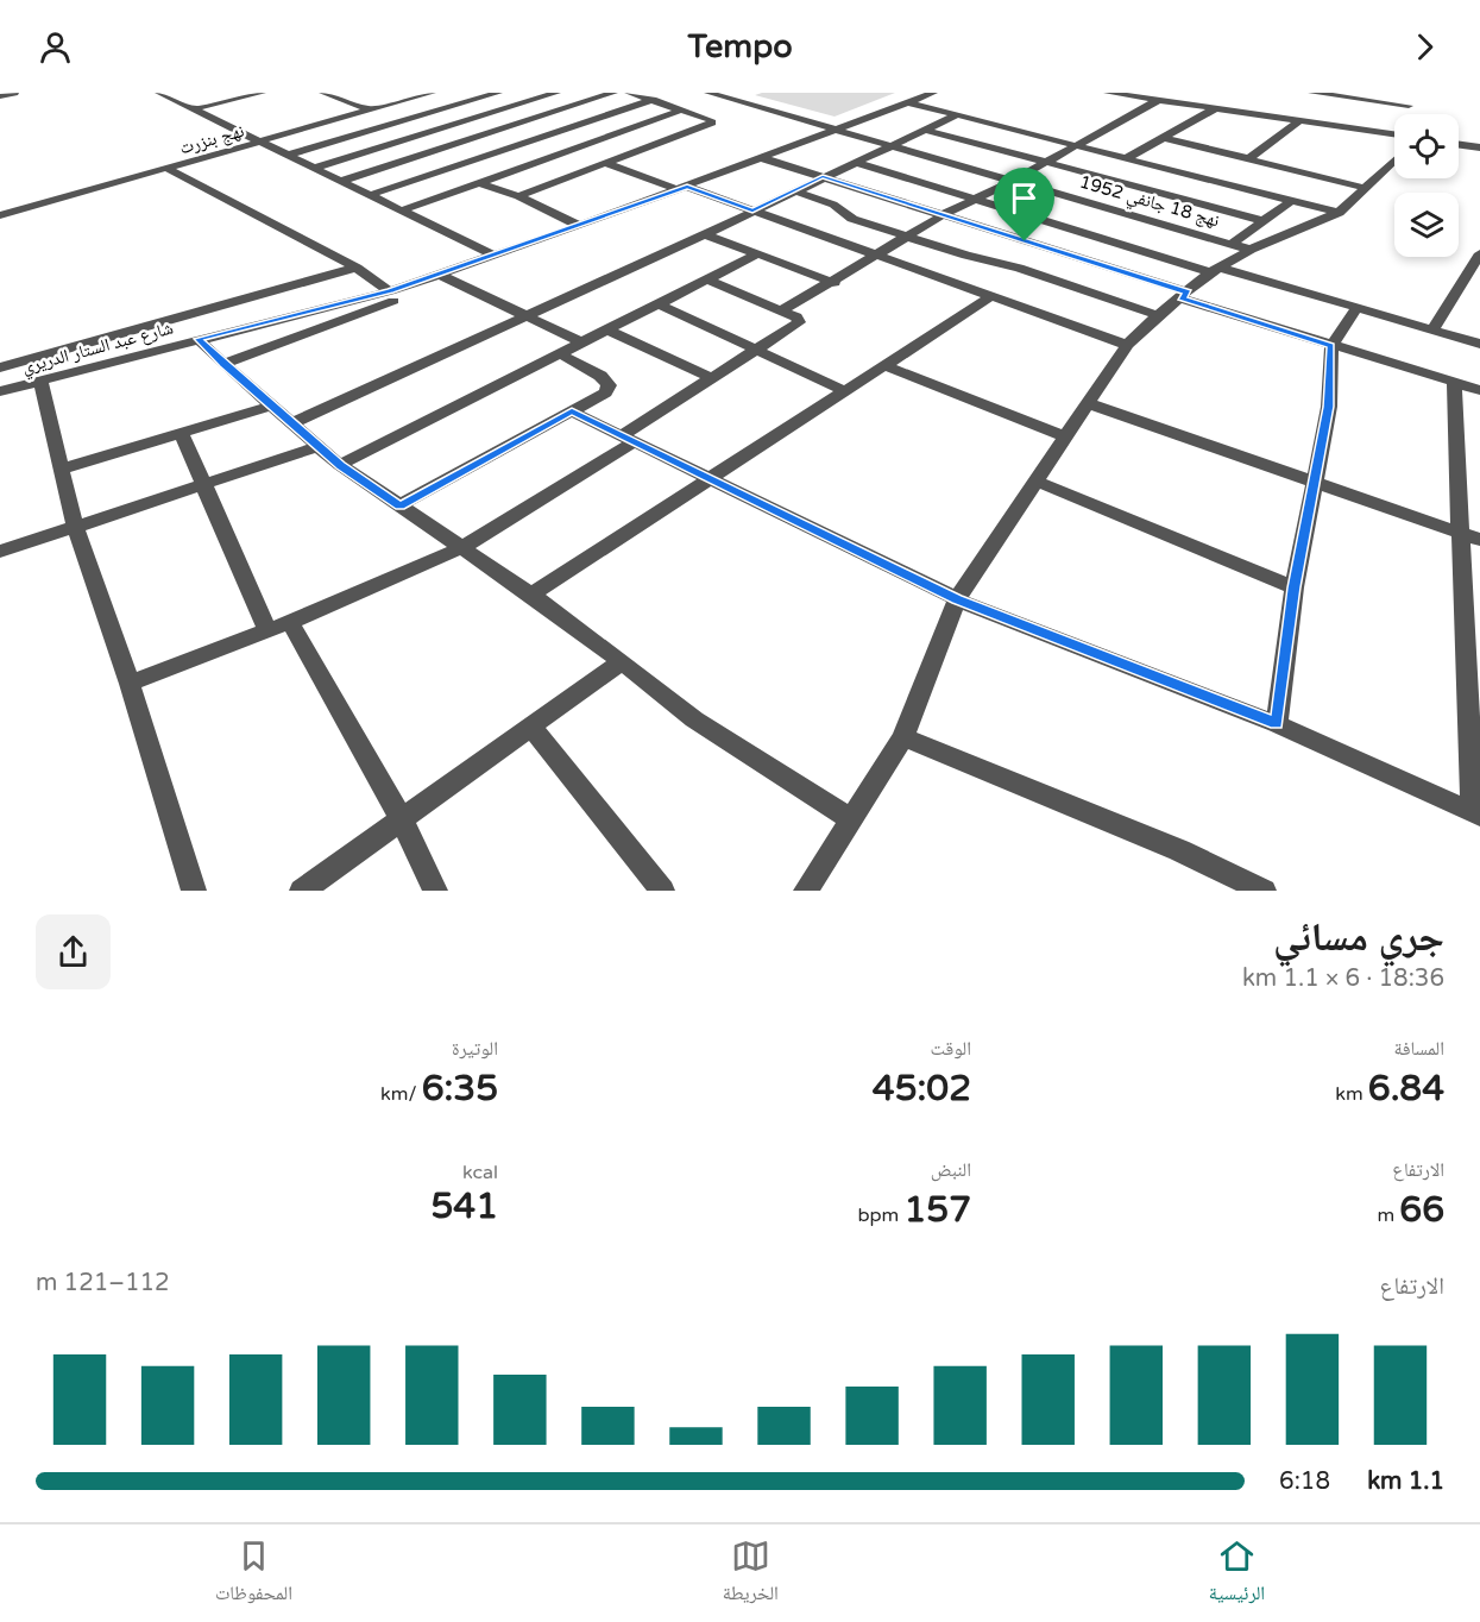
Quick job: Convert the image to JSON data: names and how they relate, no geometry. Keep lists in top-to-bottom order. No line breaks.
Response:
{"streets":{"street":["نهج بنزرت","نهج 18 جانفي 1952","شارع عبد الستار الدريري"]},"crossings":[["نهج 18 جانفي 1952","شارع عبد الستار الدريري"]],"page":{"header":"Tempo","heading":["جري مسائي","18:36 · 6 × 1.1 km"],"stats":[["المسافة","6.84 km"],["الوقت","45:02"],["الوتيرة","6:35 /km"],["الارتفاع","66 m"],["النبض","157 bpm"],["kcal","541"]],"chart":["الارتفاع","112–121 m"],"list":[{"name":"1.1 km","note":"6:18"}],"tabs":["الرئيسية","الخريطة","المحفوظات"]}}
